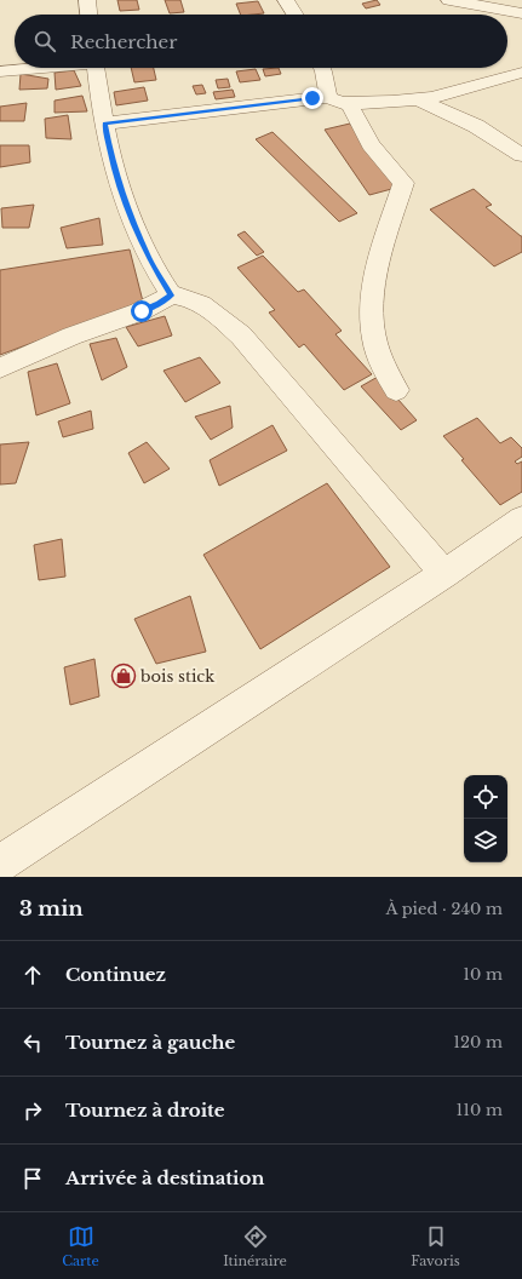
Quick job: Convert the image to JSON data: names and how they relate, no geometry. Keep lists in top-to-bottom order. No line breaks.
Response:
{"places":{"shop":["bois stick"]},"page":{"search":"Rechercher","heading":["3 min","À pied · 240 m"],"list":[["Continuez","10 m"],["Tournez à gauche","120 m"],["Tournez à droite","110 m"],"Arrivée à destination"],"nav":["Carte","Itinéraire","Favoris"]}}
